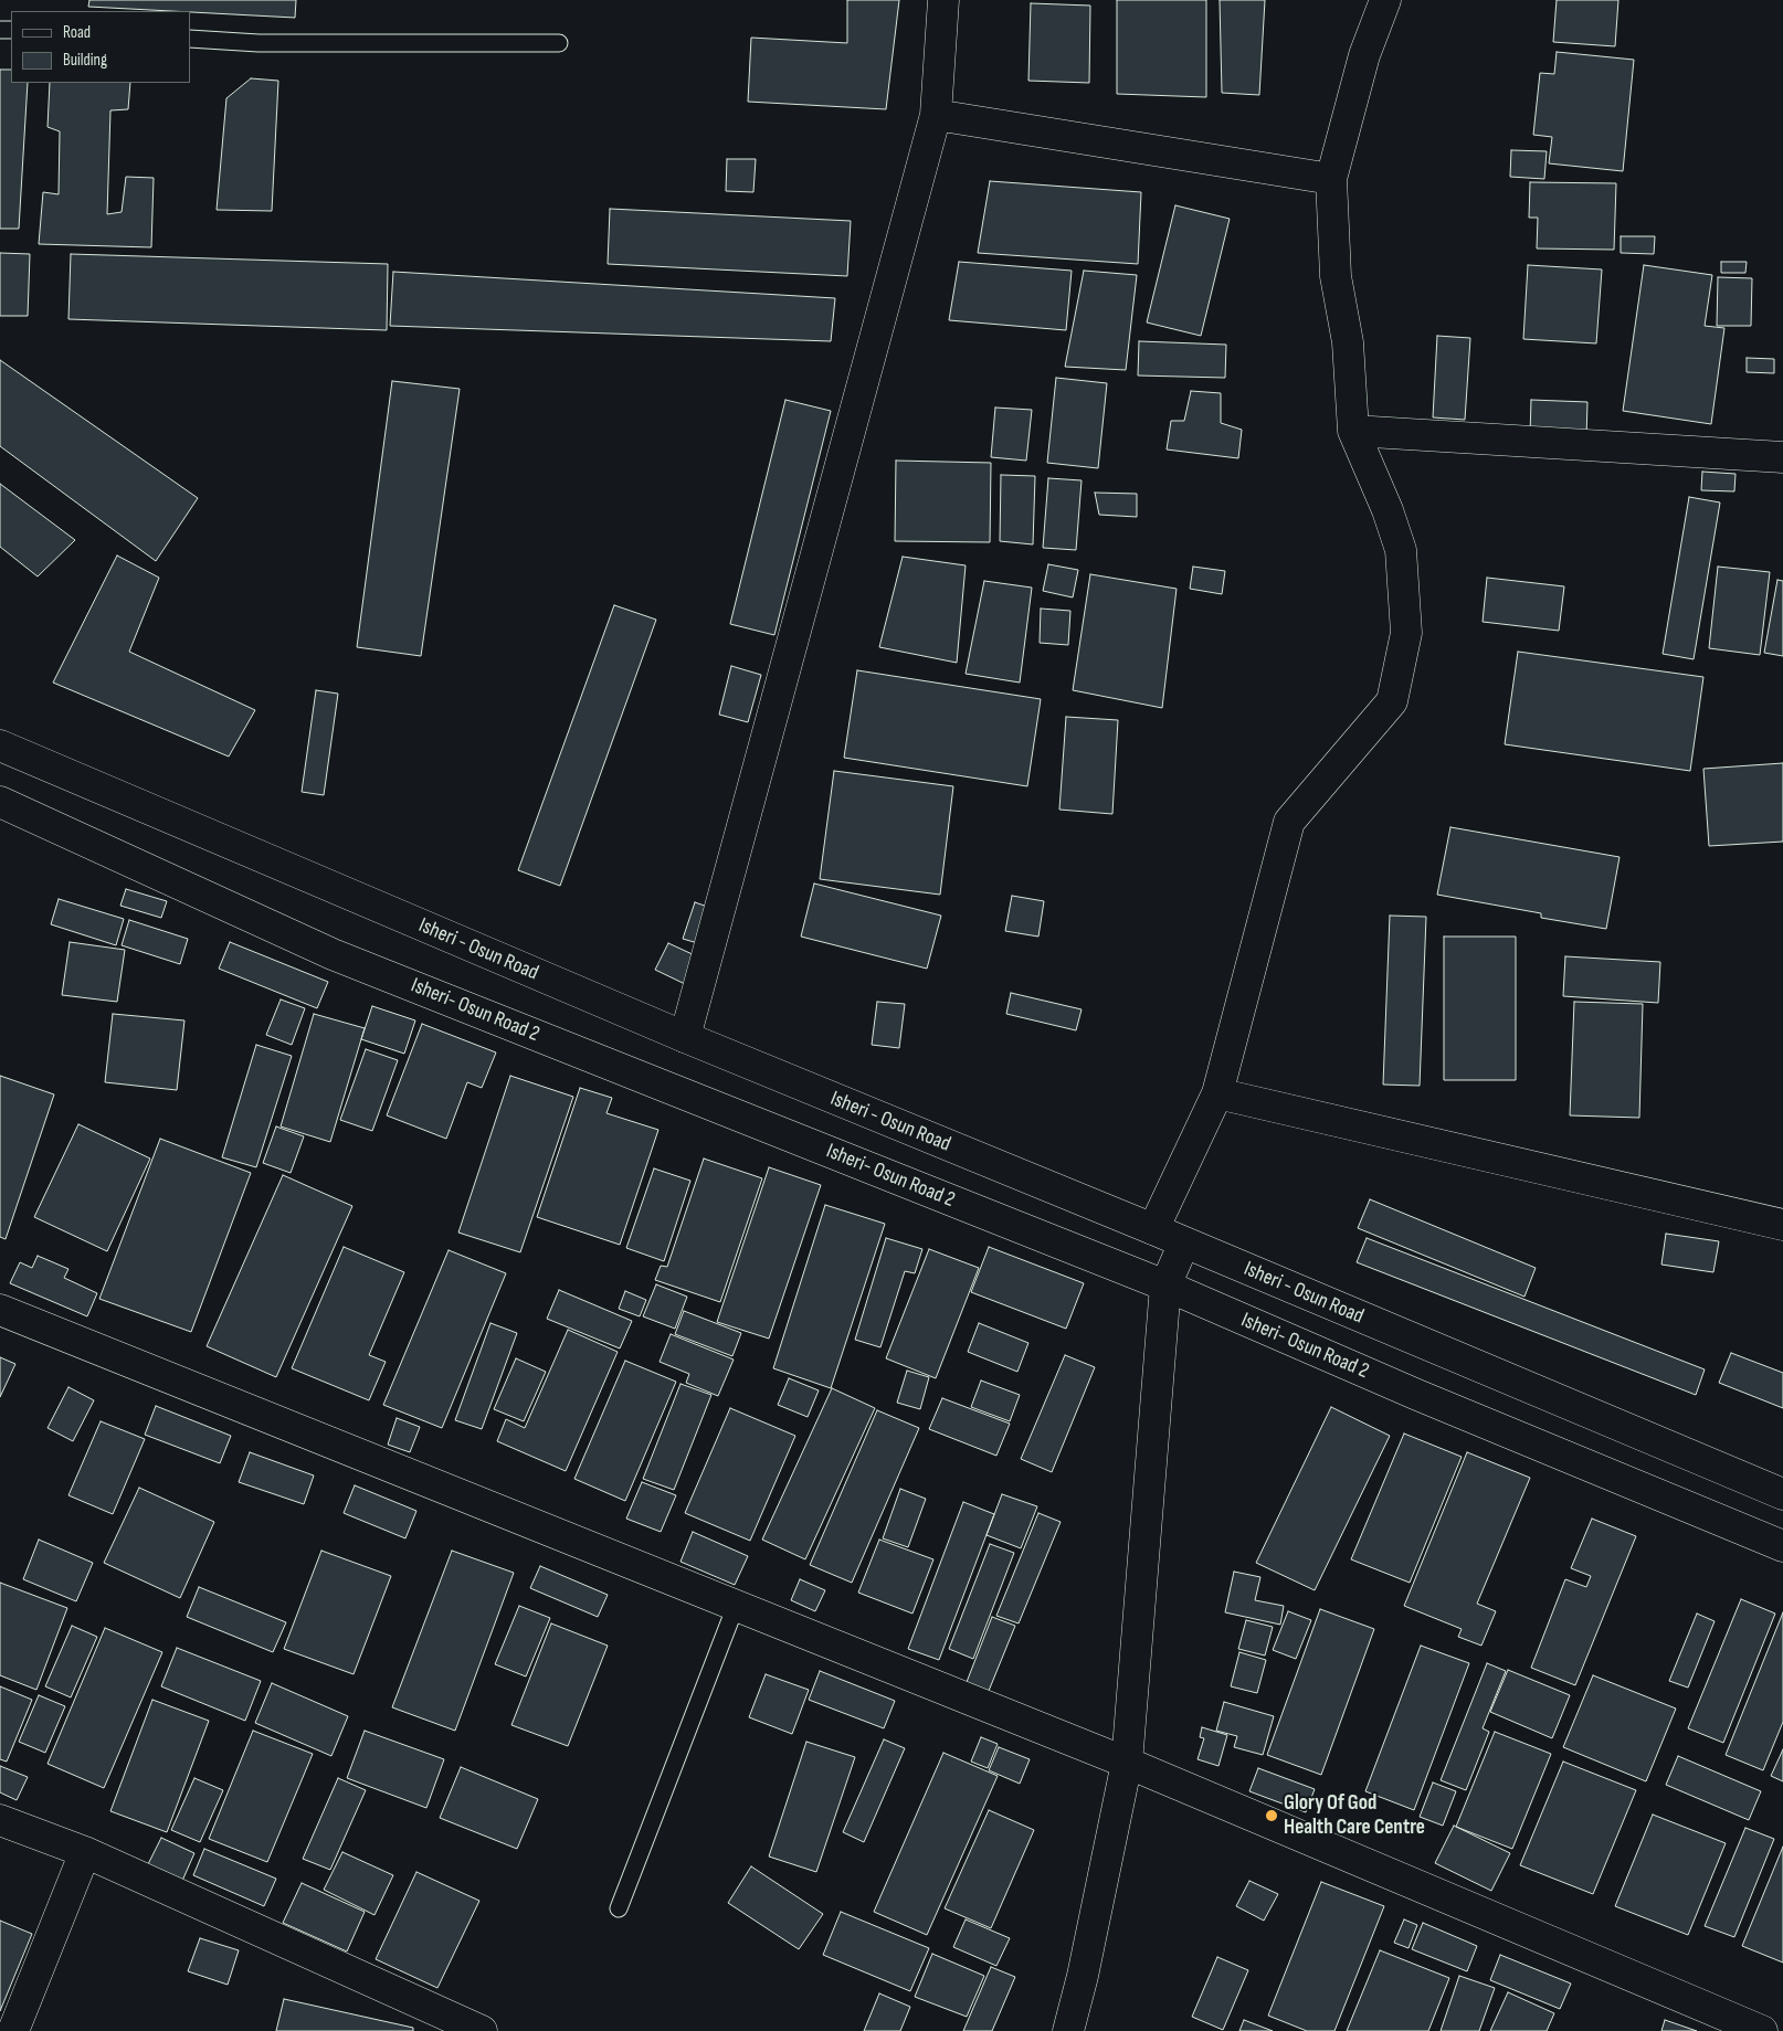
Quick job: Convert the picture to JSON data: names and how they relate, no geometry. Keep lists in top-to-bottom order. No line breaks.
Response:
{"streets":{"street":["Isheri - Osun Road","Isheri- Osun Road 2"]},"places":["Glory Of God Health Care Centre"],"legend":["Road","Building"]}
